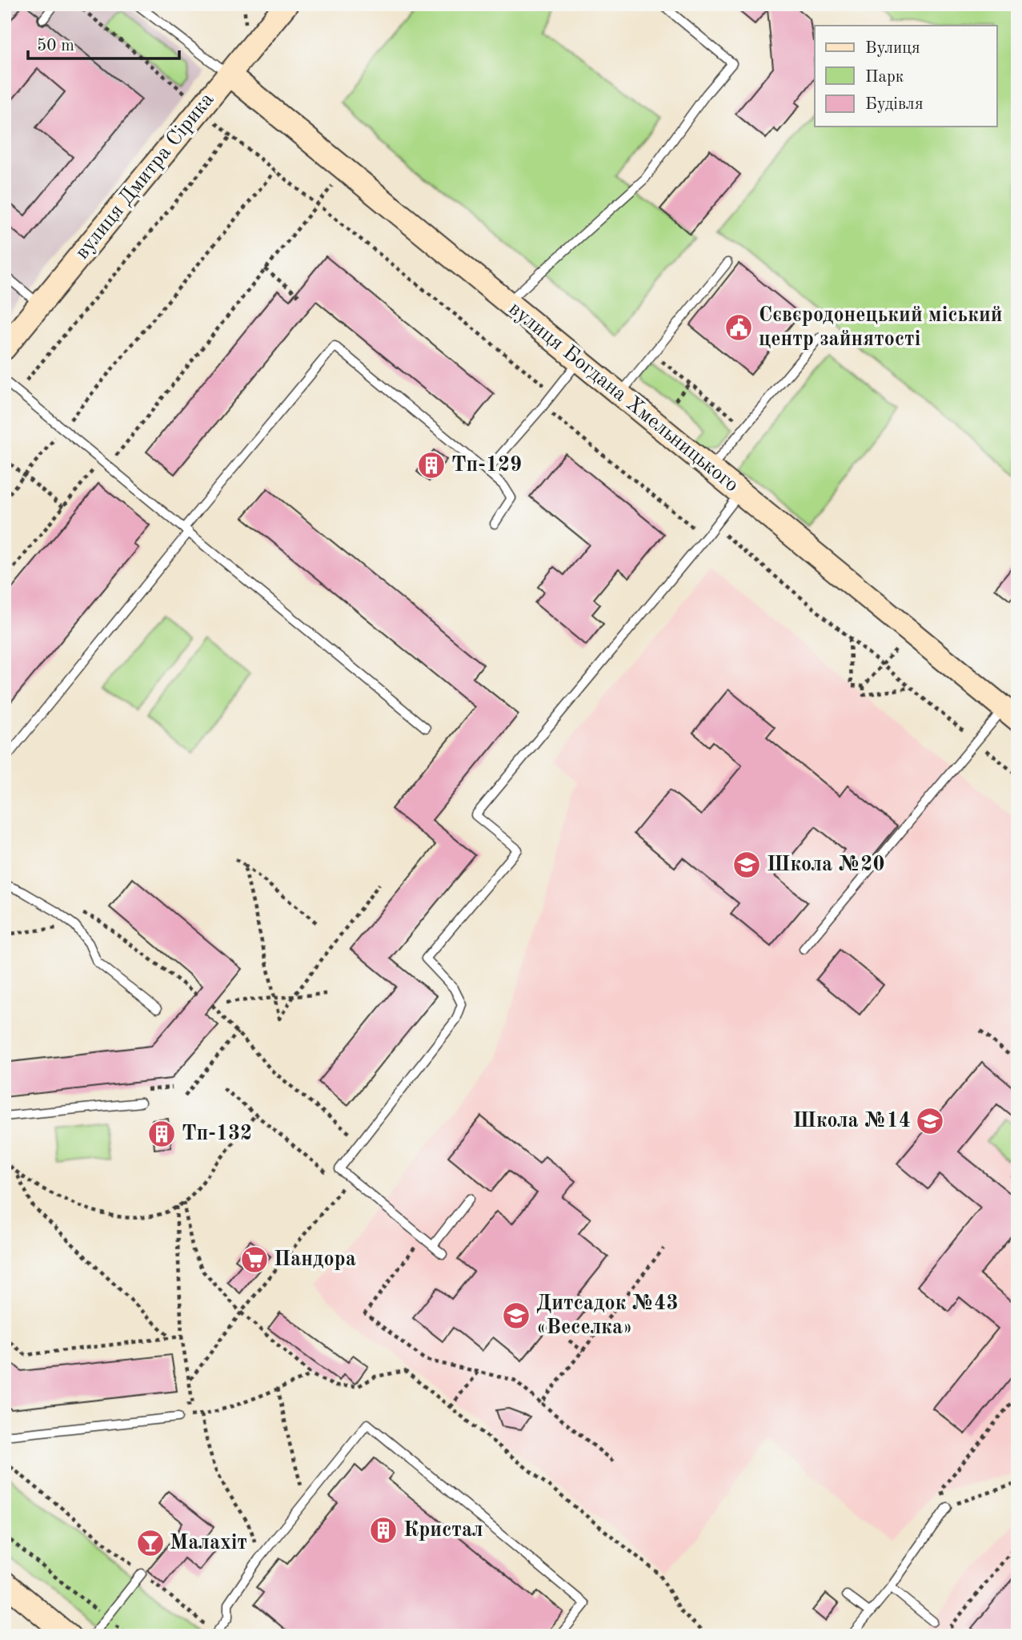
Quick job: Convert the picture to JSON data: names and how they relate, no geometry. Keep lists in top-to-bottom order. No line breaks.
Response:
{"streets":{"street":["вулиця Дмитра Сірика","вулиця Богдана Хмельницького"]},"crossings":[["вулиця Дмитра Сірика","вулиця Богдана Хмельницького"]],"places":{"public building":["Сєвєродонецький міський центр зайнятості"],"building":["Тп-129","Тп-132","Кристал"],"school or university":["Школа №20","Школа №14","Дитсадок №43 «Веселка»"],"supermarket":["Пандора"],"bar":["Малахіт"]},"legend":["Вулиця","Парк","Будівля"],"scale_bar":"50 m"}
